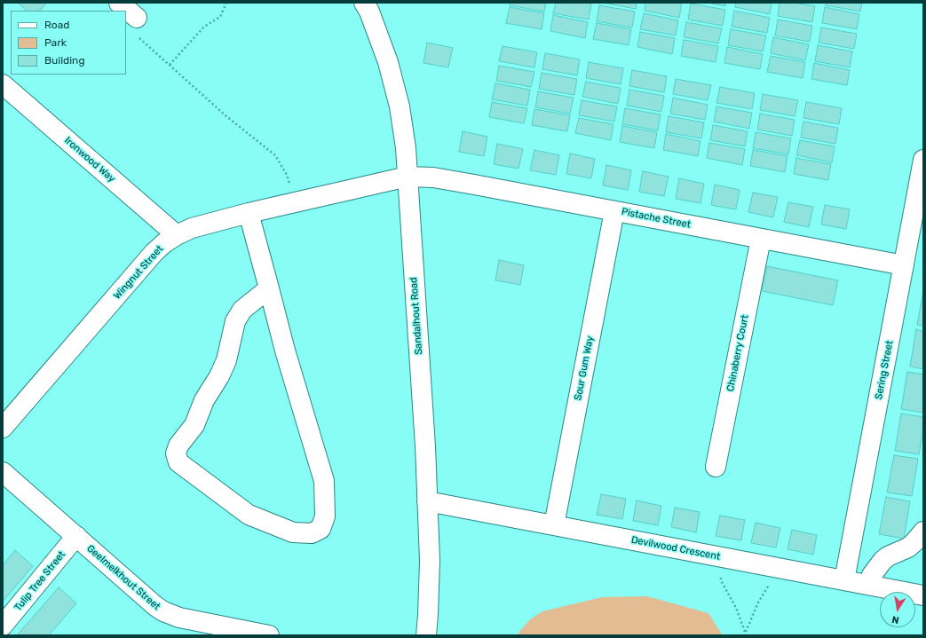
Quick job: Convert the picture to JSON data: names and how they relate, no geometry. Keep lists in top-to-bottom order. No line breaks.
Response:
{"streets":{"street":["Ironwood Way","Pistache Street","Wingnut Street","Sandalhout Road","Chinaberry Court","Sour Gum Way","Sering Street","Devilwood Crescent","Geelmelkhout Street","Tulip Tree Street"]},"crossings":[["Ironwood Way","Wingnut Street"],["Pistache Street","Wingnut Street"],["Pistache Street","Sandalhout Road"],["Pistache Street","Chinaberry Court"],["Pistache Street","Sour Gum Way"],["Pistache Street","Sering Street"],["Wingnut Street","Sandalhout Road"],["Sandalhout Road","Devilwood Crescent"],["Sour Gum Way","Devilwood Crescent"],["Sering Street","Devilwood Crescent"],["Geelmelkhout Street","Tulip Tree Street"]],"legend":["Road","Park","Building"],"north":"bottom"}
